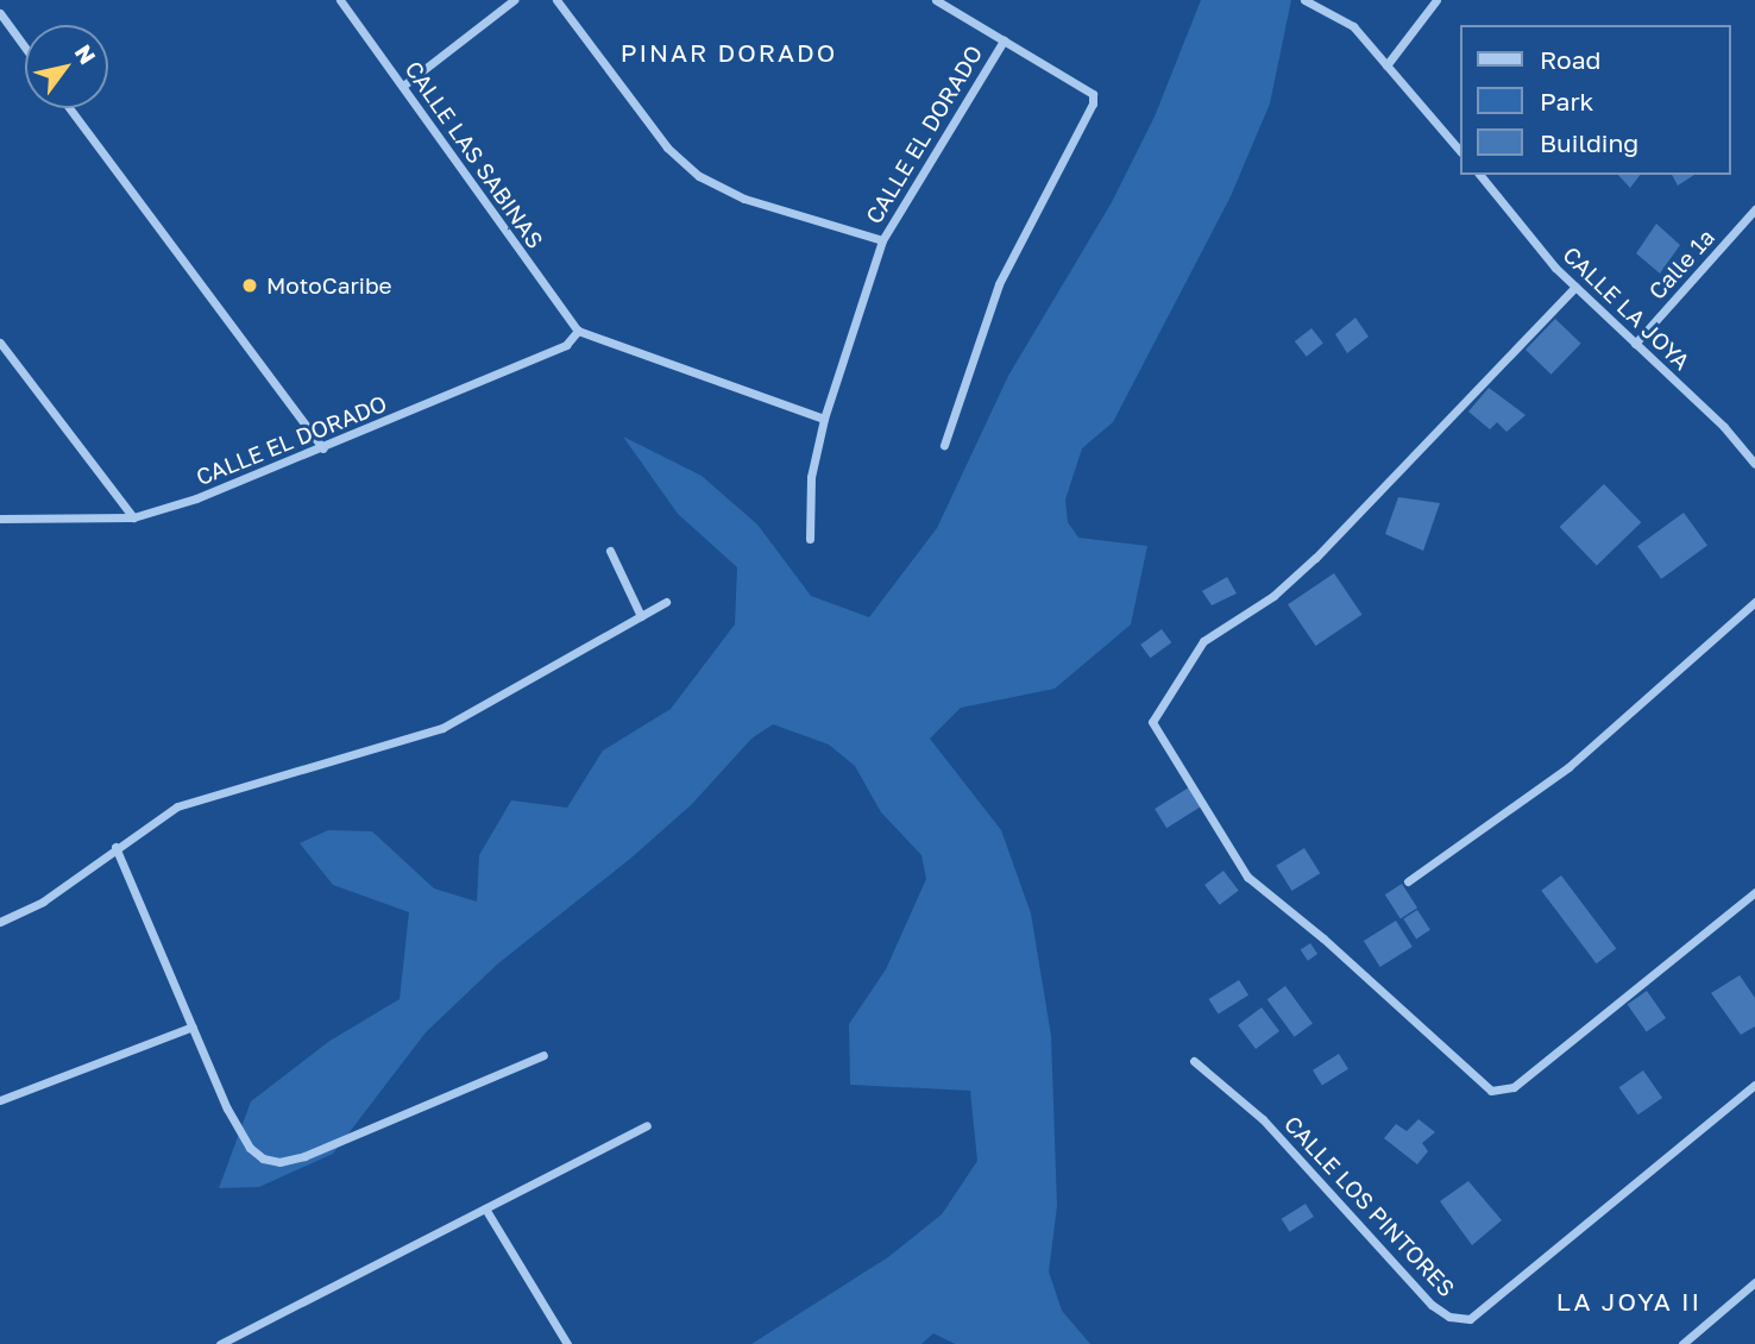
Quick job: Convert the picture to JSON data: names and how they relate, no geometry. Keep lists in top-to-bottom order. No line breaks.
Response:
{"streets":{"street":["CALLE EL DORADO","CALLE LAS SABINAS","Calle 1ª","CALLE LA JOYA","CALLE LOS PINTORES"]},"crossings":[["CALLE EL DORADO","CALLE LAS SABINAS"],["Calle 1ª","CALLE LA JOYA"]],"districts":["PINAR DORADO","LA JOYA II"],"places":["MotoCaribe"],"legend":["Road","Park","Building"],"north":"top right"}
